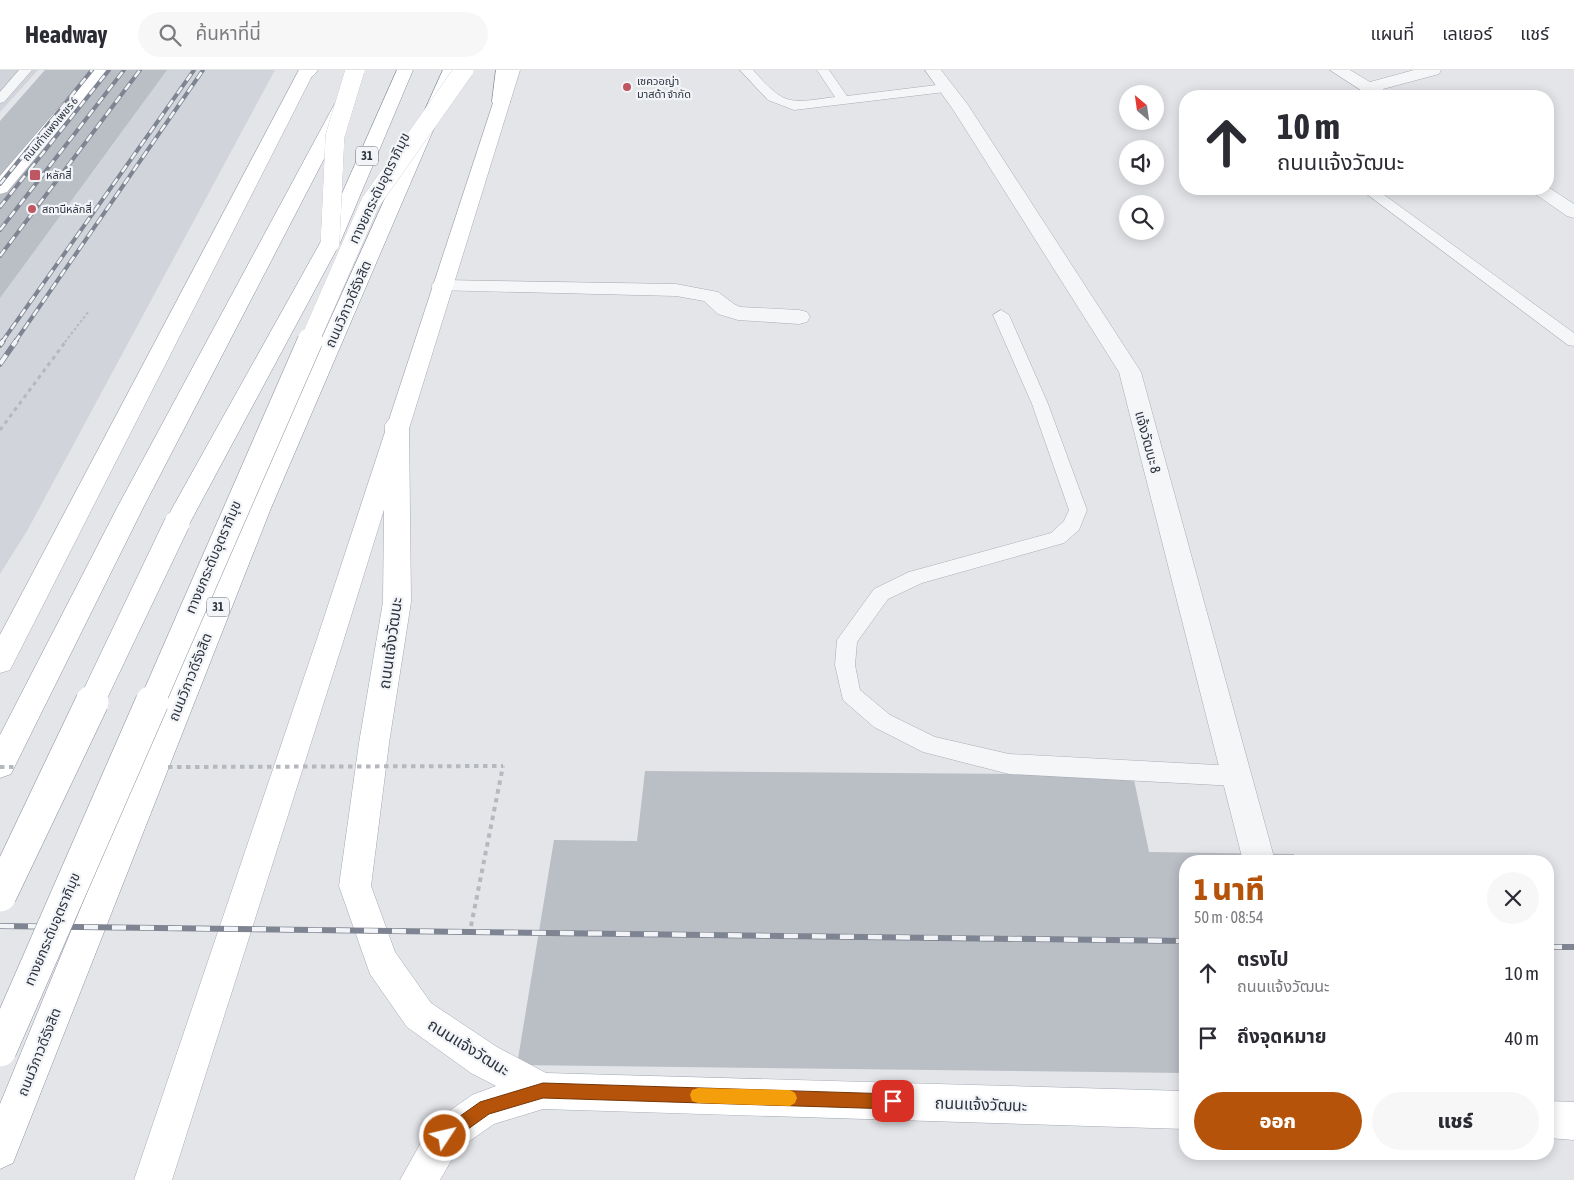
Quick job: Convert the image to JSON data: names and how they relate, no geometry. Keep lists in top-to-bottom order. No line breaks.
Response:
{"streets":{"main road":["ถนนกำแพงเพชร 6","31","ทางยกระดับอุตราภิมุข","ถนนวิภาวดีรังสิต","ถนนแจ้งวัฒนะ"],"street":["แจ้งวัฒนะ 8"]},"places":{"other":["เซควอญ่า มาสด้า จำกัด","สถานีหลักสี่"],"transit":["หลักสี่"]},"north":"top left","page":{"header":"Headway","search":"ค้นหาที่นี่","nav":["แผนที่","เลเยอร์","แชร์"],"turn":["10 m","ถนนแจ้งวัฒนะ"],"heading":["1 นาที","50 m · 08:54"],"list":[{"name":"ตรงไป","note":"ถนนแจ้งวัฒนะ","value":"10 m"},{"name":"ถึงจุดหมาย","value":"40 m"}],"buttons":["ออก","แชร์"]}}
